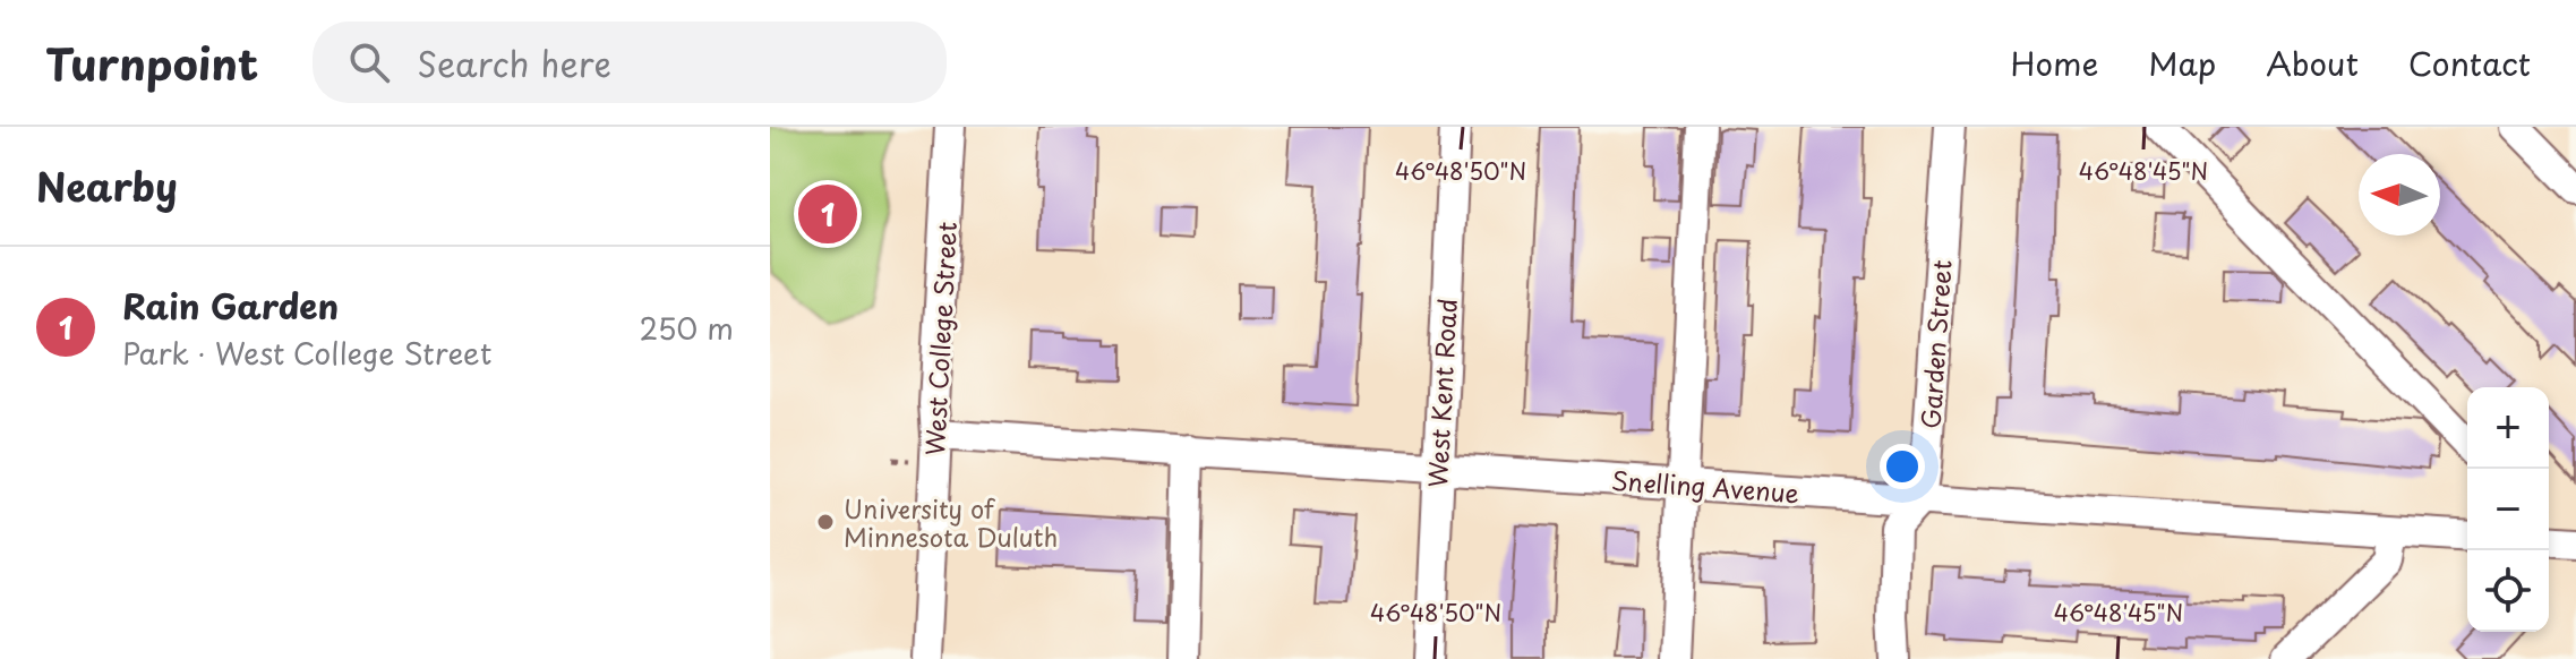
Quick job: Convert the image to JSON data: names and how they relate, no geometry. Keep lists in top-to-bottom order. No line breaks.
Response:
{"streets":{"street":["West College Street","Garden Street","West Kent Road","Snelling Avenue"]},"crossings":[["West College Street","Snelling Avenue"],["Garden Street","Snelling Avenue"],["West Kent Road","Snelling Avenue"]],"places":["University of Minnesota Duluth"],"north":"left","page":{"header":"Turnpoint","search":"Search here","nav":["Home","Map","About","Contact"],"heading":"Nearby","pins":"1","list":[{"mark":"1","name":"Rain Garden","note":"Park · West College Street","value":"250 m"}],"map_buttons":["+","−"]},"coordinates":["46°48'50\"N","46°48'45\"N"]}
